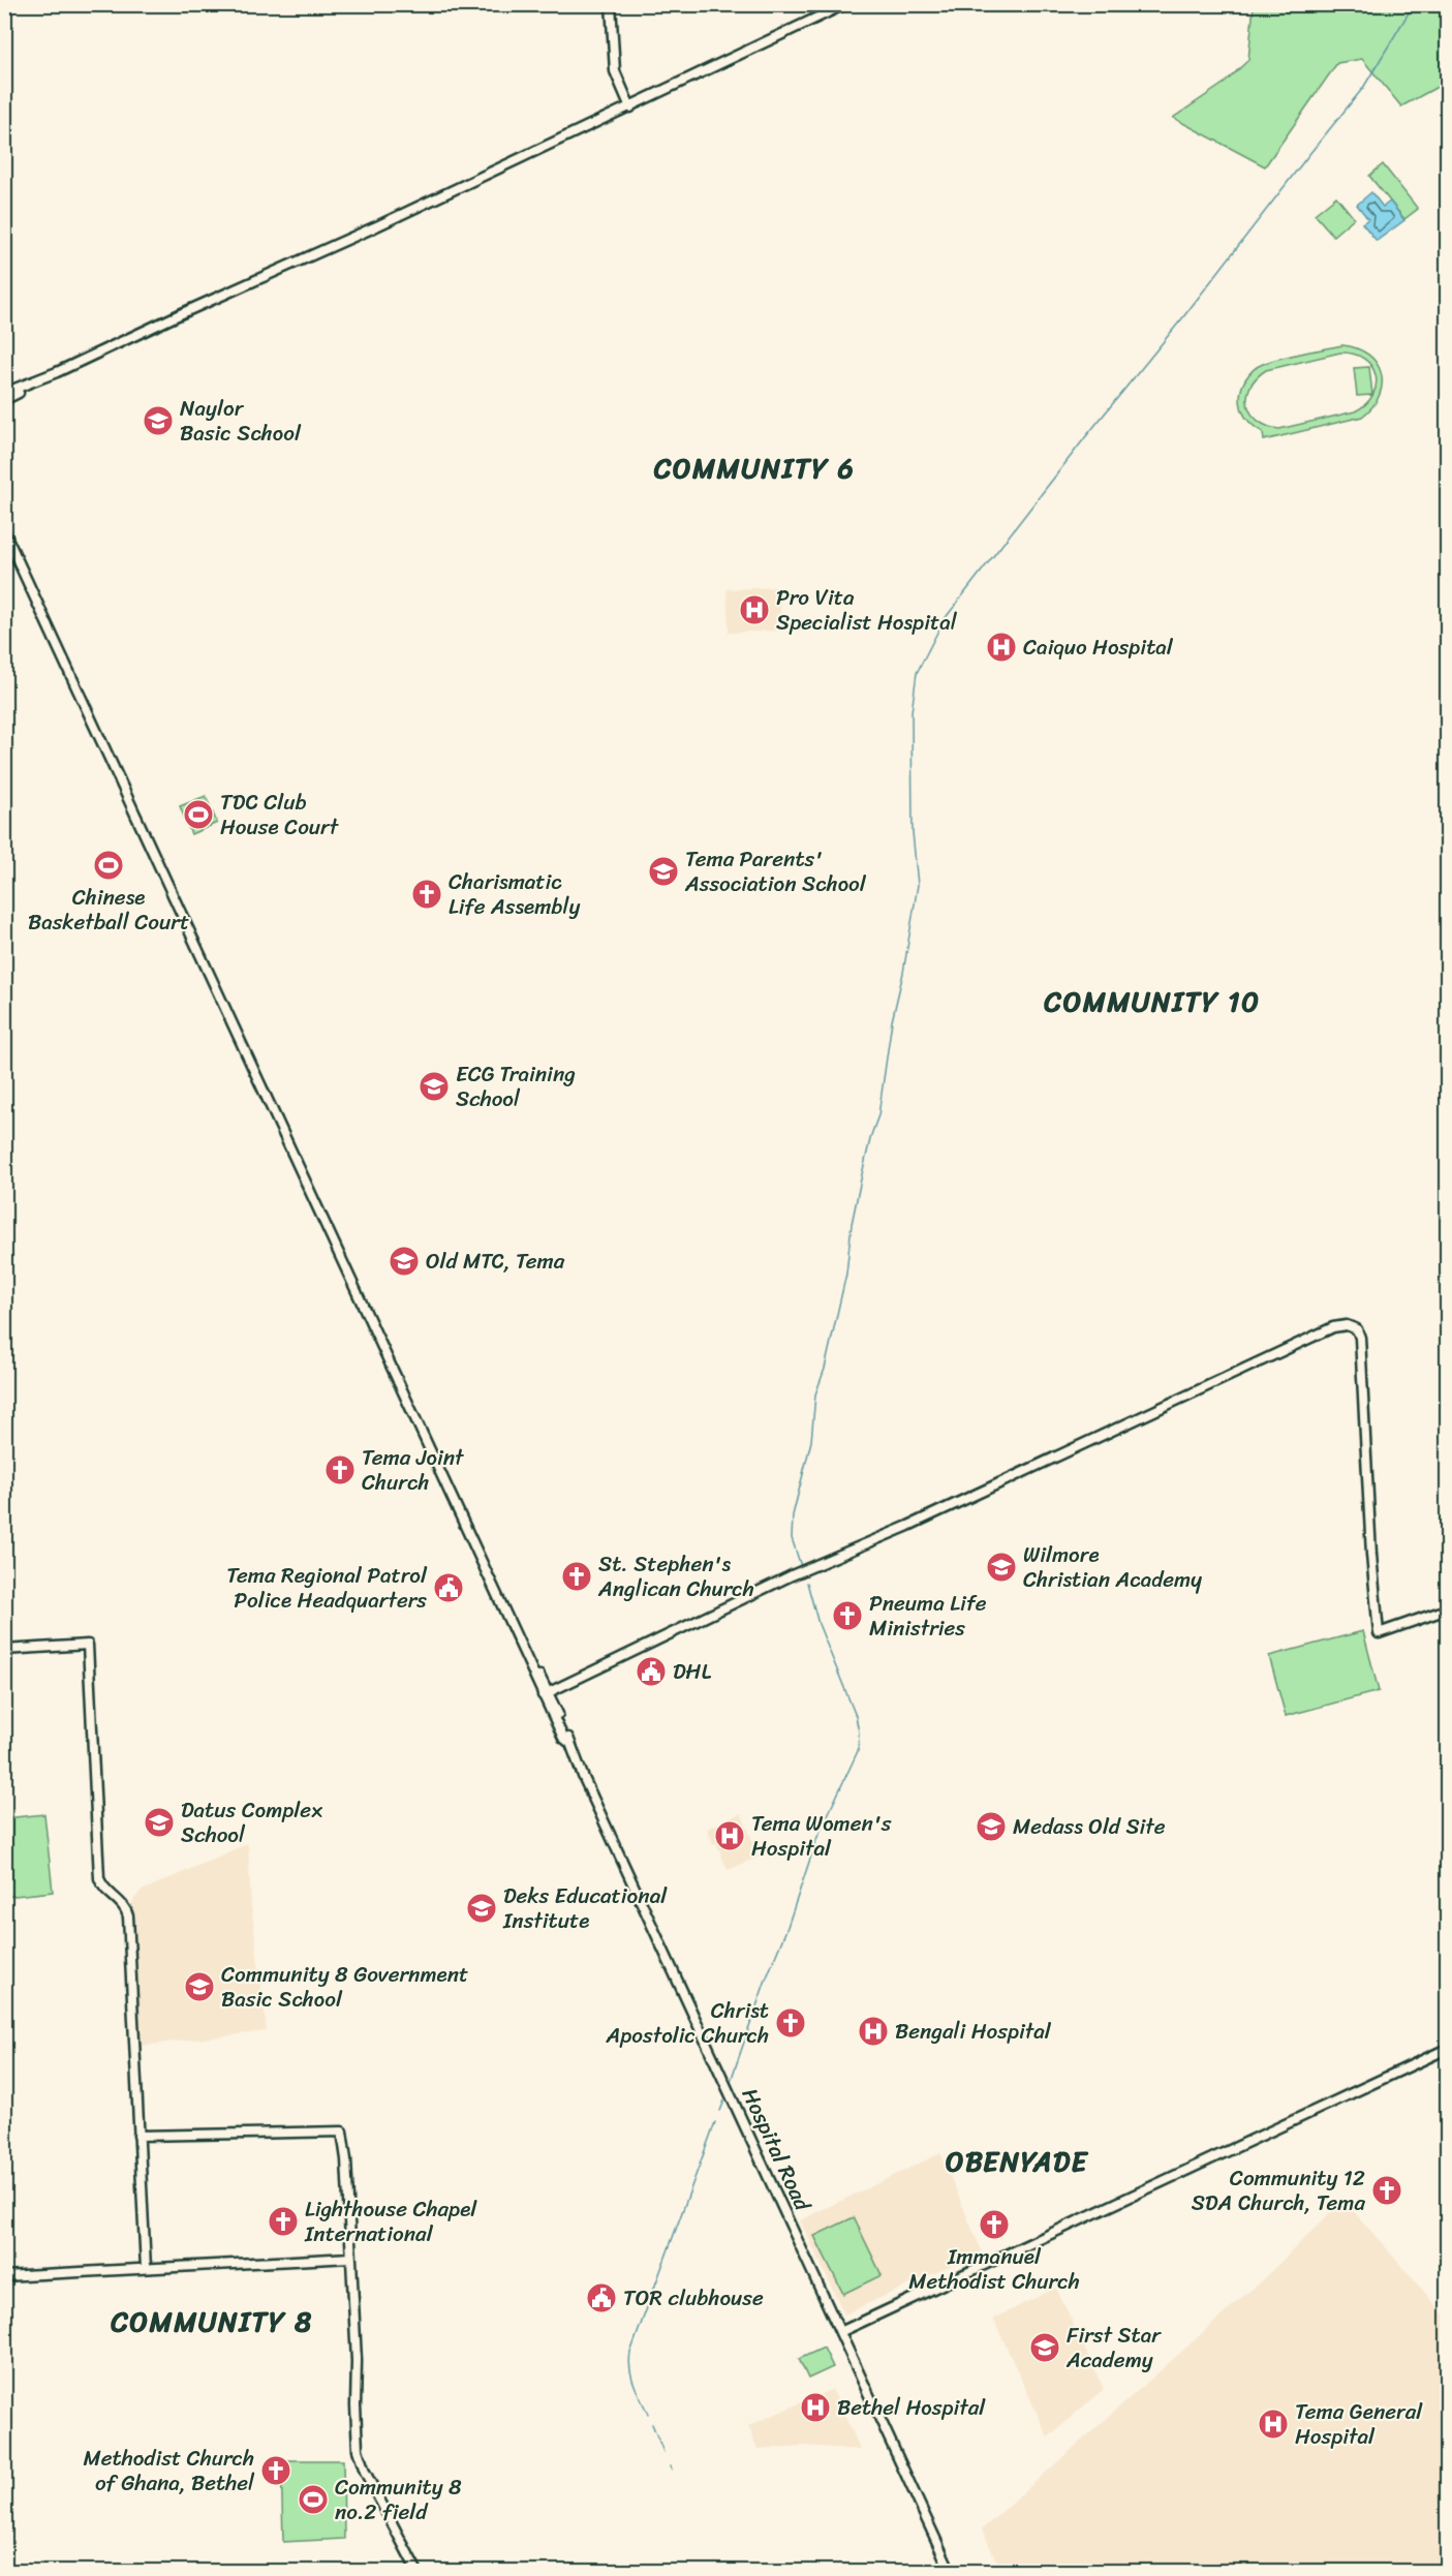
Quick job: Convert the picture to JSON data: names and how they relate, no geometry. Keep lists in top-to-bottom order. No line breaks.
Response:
{"streets":{"street":["Hospital Road"]},"districts":["COMMUNITY 6","COMMUNITY 10","OBENYADE","COMMUNITY 8"],"places":{"school or university":["Naylor Basic School","Tema Parents' Association School","ECG Training School","Old MTC, Tema","Wilmore Christian Academy","Datus Complex School","Medass Old Site","Deks Educational Institute","Community 8 Government Basic School","First Star Academy"],"hospital":["Pro Vita Specialist Hospital","Caiquo Hospital","Tema Women's Hospital","Bengali Hospital","Bethel Hospital","Tema General Hospital"],"sports":["TDC Club House Court","Chinese Basketball Court","Community 8 no.2 field"],"church":["Charismatic Life Assembly","Tema Joint Church","St. Stephen's Anglican Church","Pneuma Life Ministries","Christ Apostolic Church","Community 12 SDA Church, Tema","Lighthouse Chapel International","Immanuel Methodist Church","Methodist Church of Ghana, Bethel"],"public building":["Tema Regional Patrol Police Headquarters","DHL","TOR clubhouse"]}}
